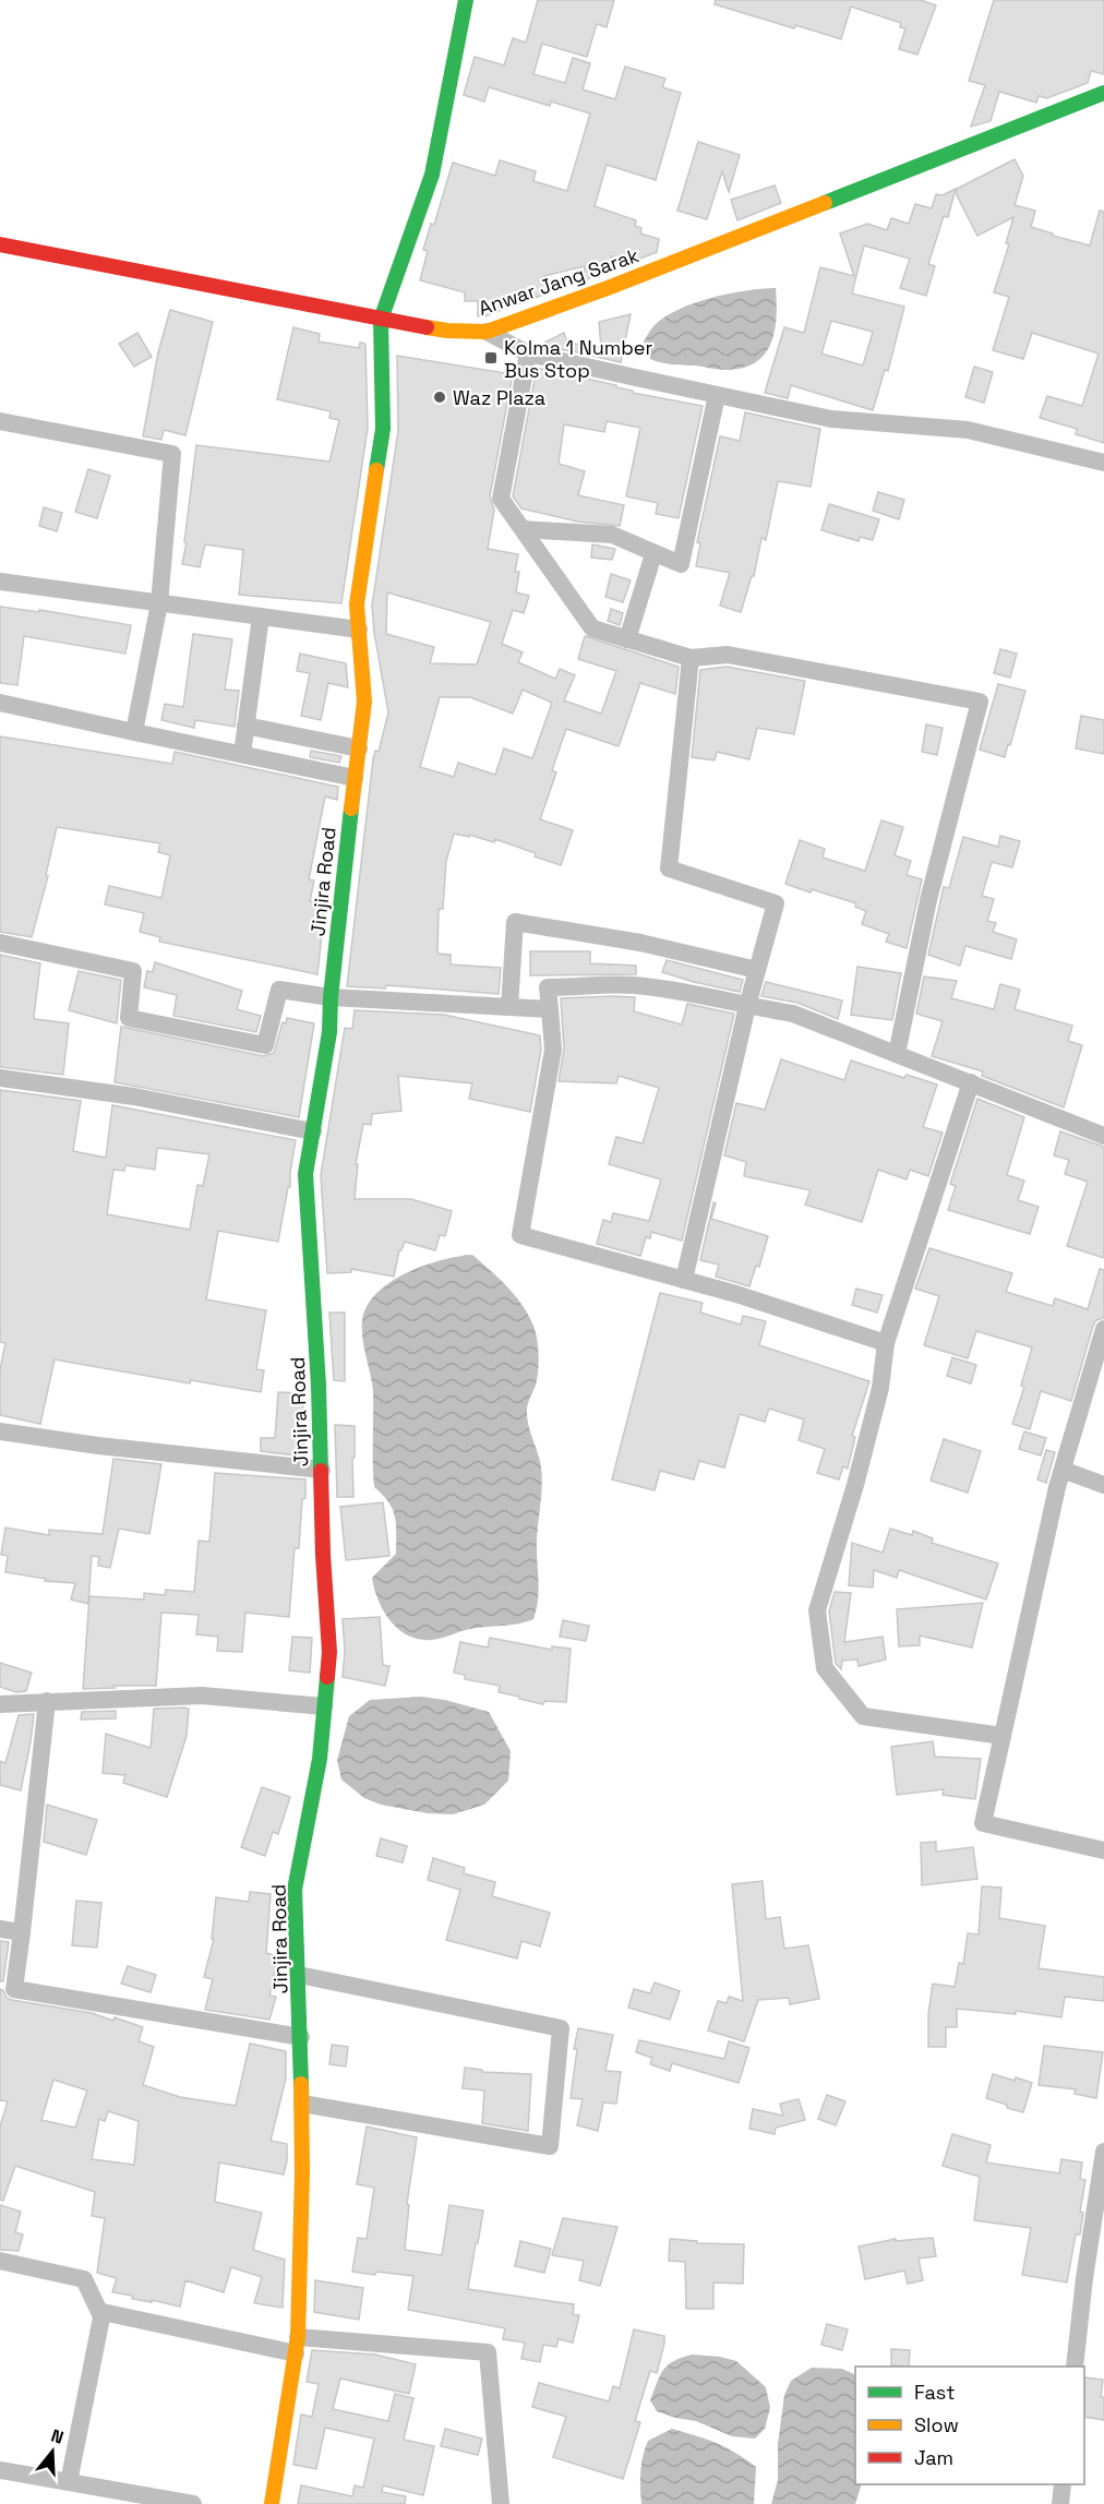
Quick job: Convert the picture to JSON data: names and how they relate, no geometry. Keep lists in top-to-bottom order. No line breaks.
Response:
{"streets":{"street":["Anwar Jang Sarak","Jinjira Road"]},"crossings":[["Anwar Jang Sarak","Jinjira Road"]],"places":{"transit":["Kolma 1 Number Bus Stop"],"other":["Waz Plaza"]},"legend":["Fast","Slow","Jam"],"north":"top"}
